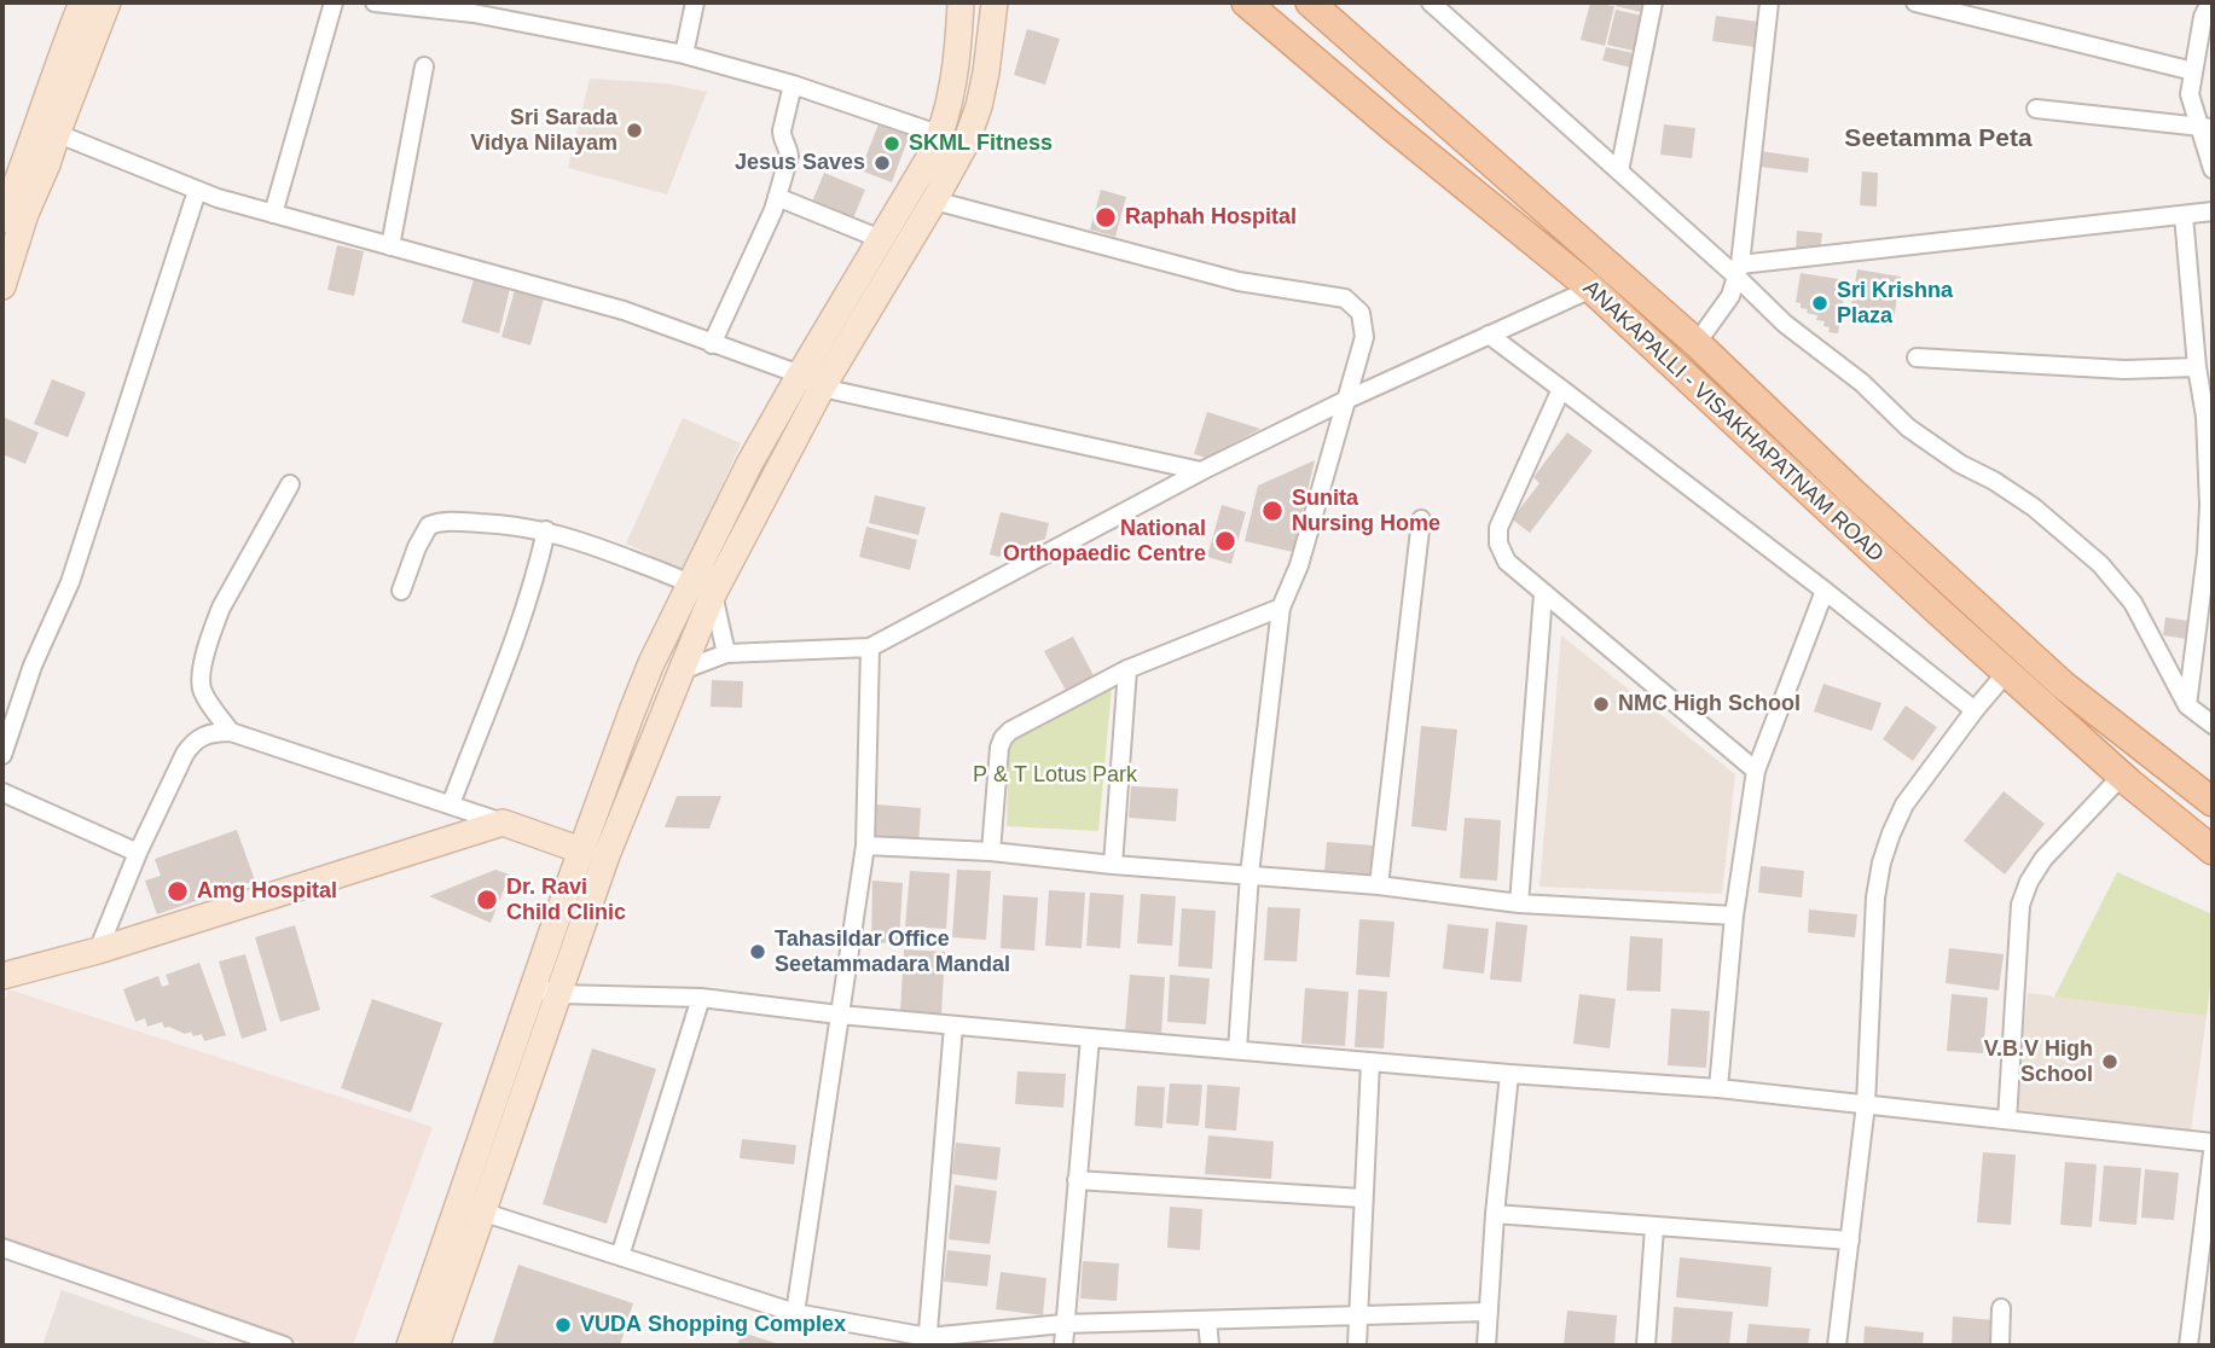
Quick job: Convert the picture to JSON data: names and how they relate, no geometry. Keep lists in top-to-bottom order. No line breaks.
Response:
{"streets":{"main road":["ANAKAPALLI - VISAKHAPATNAM ROAD"]},"districts":["Seetamma Peta"],"parks":["P & T Lotus Park"],"places":["Sri Sarada Vidya Nilayam","SKML Fitness","Jesus Saves","Raphah Hospital","Sri Krishna Plaza","Sunita Nursing Home","National Orthopaedic Centre","NMC High School","Amg Hospital","Dr. Ravi Child Clinic","Tahasildar Office Seetammadara Mandal","V.B.V High School","VUDA Shopping Complex"]}
